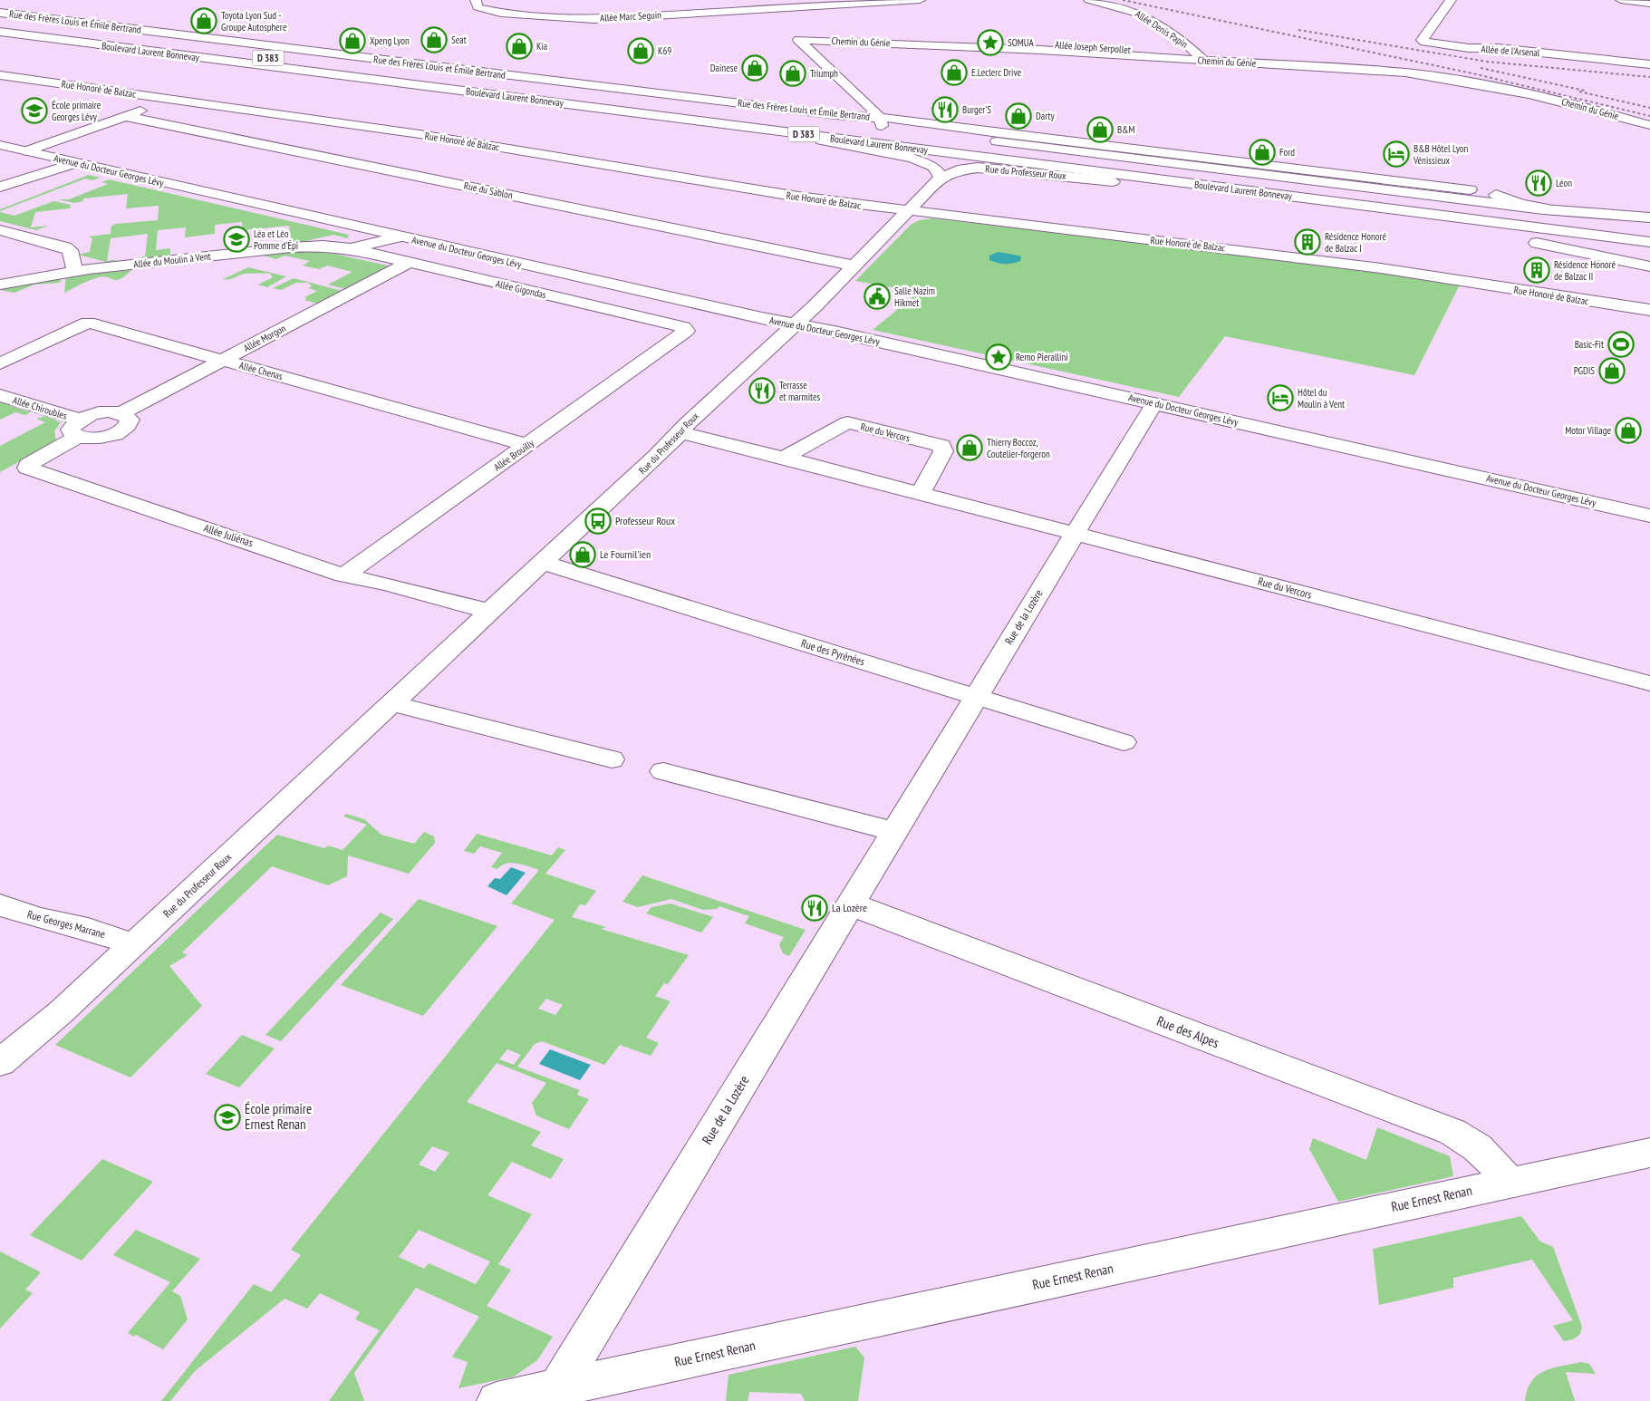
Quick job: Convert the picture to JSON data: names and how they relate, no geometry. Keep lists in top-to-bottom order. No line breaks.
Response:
{"streets":{"main road":["Allée Marc Seguin","Rue des Frères Louis et Émile Bertrand","Allée Denis Papin","Chemin du Génie","Allée de l'Arsenal","Boulevard Laurent Bonnevay","D 383","Rue Honoré de Balzac","Avenue du Docteur Georges Lévy","Rue du Professeur Roux","Rue du Sablon","Allée du Moulin à Vent","Allée Gigondas","Allée Morgon","Allée Chenas","Allée Chiroubles","Rue du Vercors","Allée Brouilly","Allée Juliénas","Rue de la Lozère","Rue des Pyrénées","Rue Georges Marrane","Rue des Alpes","Rue Ernest Renan"]},"crossings":[["Allée Denis Papin","Chemin du Génie"],["Rue Honoré de Balzac","Rue du Professeur Roux"],["Avenue du Docteur Georges Lévy","Rue du Professeur Roux"],["Avenue du Docteur Georges Lévy","Allée du Moulin à Vent"],["Avenue du Docteur Georges Lévy","Rue de la Lozère"],["Rue du Professeur Roux","Rue du Sablon"],["Rue du Professeur Roux","Rue du Vercors"],["Rue du Professeur Roux","Allée Juliénas"],["Rue du Professeur Roux","Rue des Pyrénées"],["Rue du Professeur Roux","Rue Georges Marrane"],["Allée du Moulin à Vent","Allée Gigondas"],["Allée Gigondas","Allée Morgon"],["Allée Gigondas","Allée Brouilly"],["Allée Morgon","Allée Chenas"],["Allée Morgon","Allée Juliénas"],["Allée Chenas","Allée Brouilly"],["Allée Chiroubles","Allée Juliénas"],["Rue du Vercors","Rue de la Lozère"],["Allée Brouilly","Allée Juliénas"],["Rue de la Lozère","Rue des Pyrénées"],["Rue de la Lozère","Rue des Alpes"],["Rue de la Lozère","Rue Ernest Renan"],["Rue des Alpes","Rue Ernest Renan"]],"places":{"shop":["Toyota Lyon Sud - Groupe Autosphere","Seat","Xpeng Lyon","Kia","K69","Dainese","E.Leclerc Drive","Triumph","Darty","B&M","Ford","PGDIS","Motor Village","Thierry Boccoz, Coutelier-forgeron","Le Fournil'ien"],"place":["SOMUA","Remo Pierallini"],"restaurant":["Burger'S","Léon","Terrasse et marmites","La Lozère"],"school or university":["École primaire Georges Lévy","Léa et Léo Pomme d'Épi","École primaire Ernest Renan"],"hotel":["B&B Hôtel Lyon Vénissieux","Hôtel du Moulin à Vent"],"building":["Résidence Honoré de Balzac I","Résidence Honoré de Balzac II"],"public building":["Salle Nazim Hikmet"],"sports":["Basic-Fit"],"bus stop":["Professeur Roux"]}}
